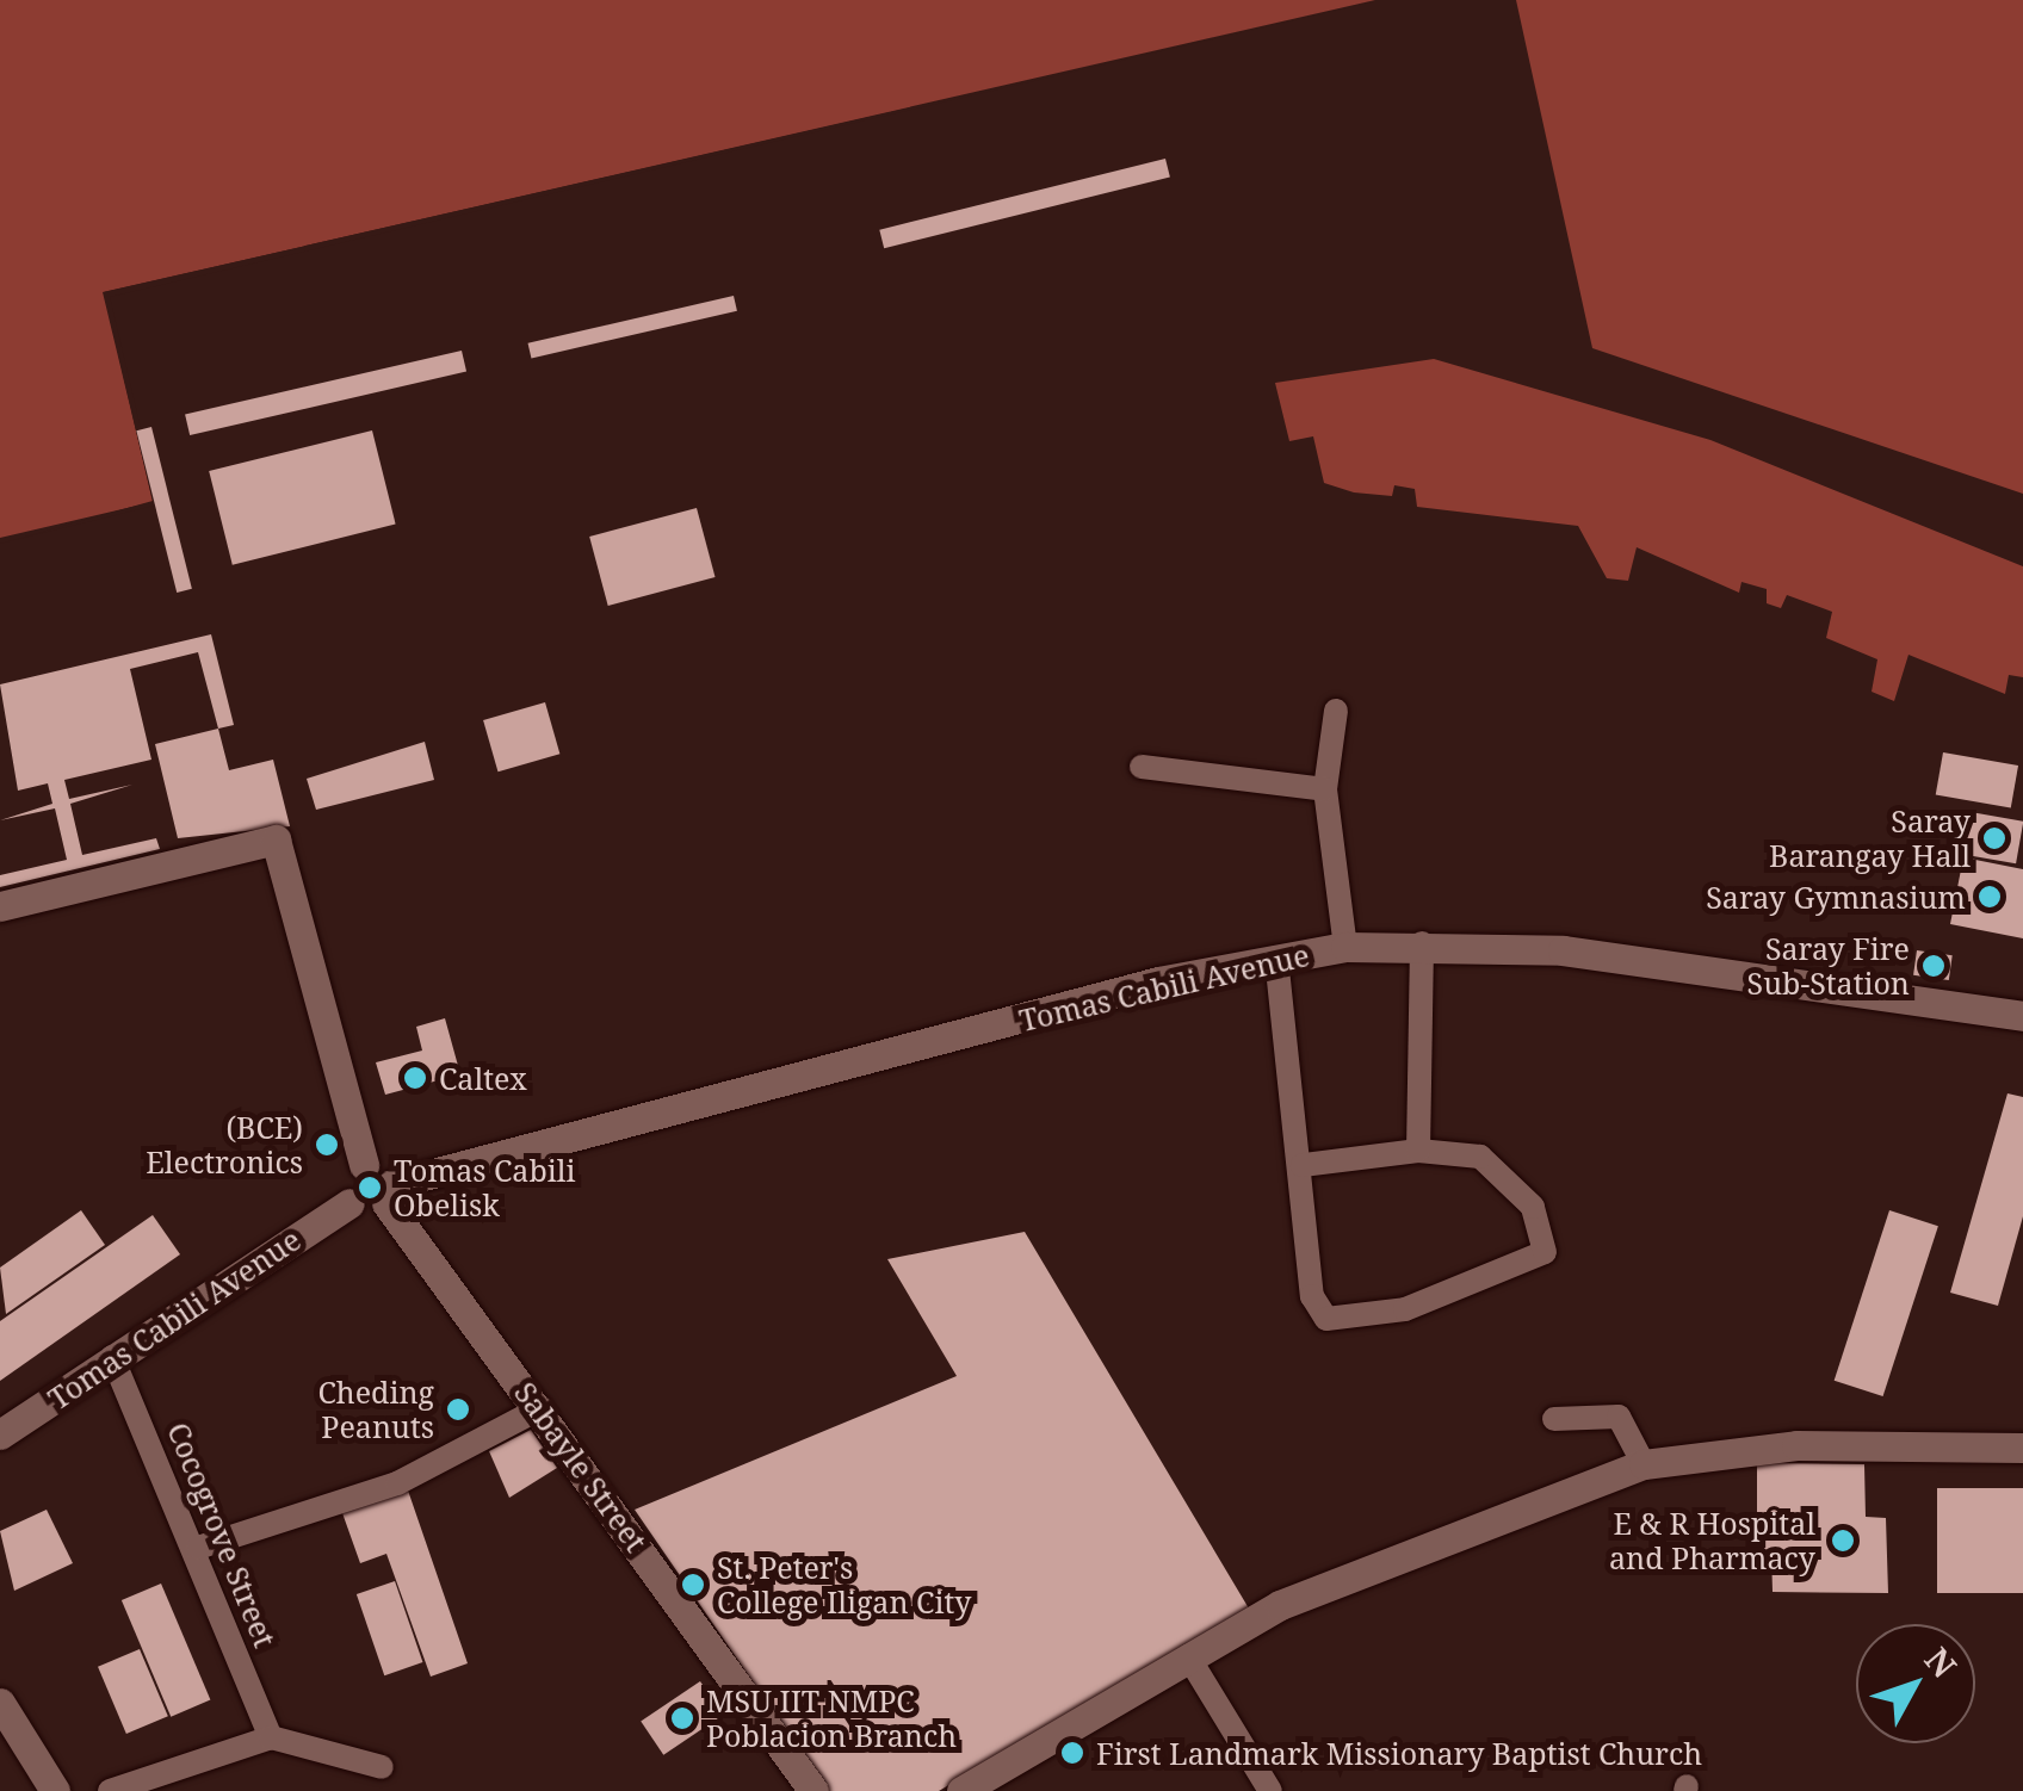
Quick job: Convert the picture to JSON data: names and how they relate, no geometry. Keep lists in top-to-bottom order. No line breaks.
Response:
{"streets":{"street":["Tomas Cabili Avenue","Sabayle Street","Cocogrove Street"]},"crossings":[["Tomas Cabili Avenue","Sabayle Street"],["Tomas Cabili Avenue","Cocogrove Street"]],"places":["Saray Barangay Hall","Saray Gymnasium","Saray Fire Sub-Station","Caltex","(BCE) Electronics","Tomas Cabili Obelisk","Cheding Peanuts","E & R Hospital and Pharmacy","St. Peter's College Iligan City","MSU IIT NMPC Poblacion Branch","First Landmark Missionary Baptist Church"],"north":"top right"}
